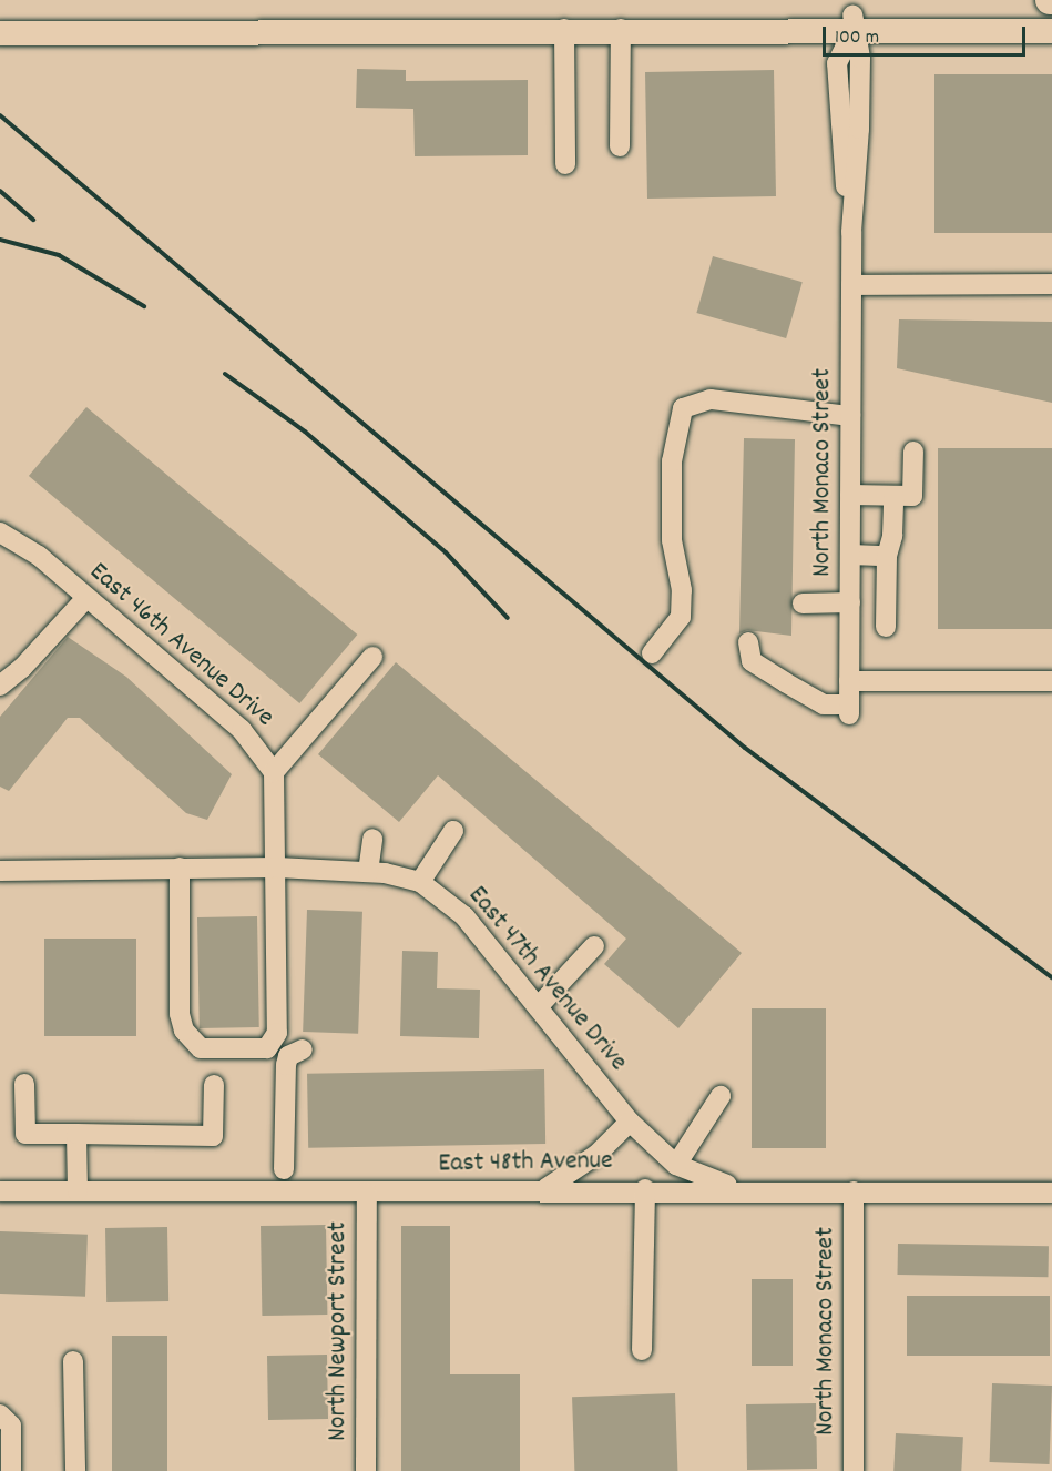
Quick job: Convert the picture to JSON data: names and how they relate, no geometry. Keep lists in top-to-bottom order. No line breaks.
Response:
{"streets":{"street":["North Monaco Street","East 46th Avenue Drive","East 47th Avenue Drive","East 48th Avenue","North Newport Street"]},"crossings":[["North Monaco Street","East 48th Avenue"],["East 47th Avenue Drive","East 48th Avenue"],["East 48th Avenue","North Newport Street"]],"scale_bar":"100 m"}
